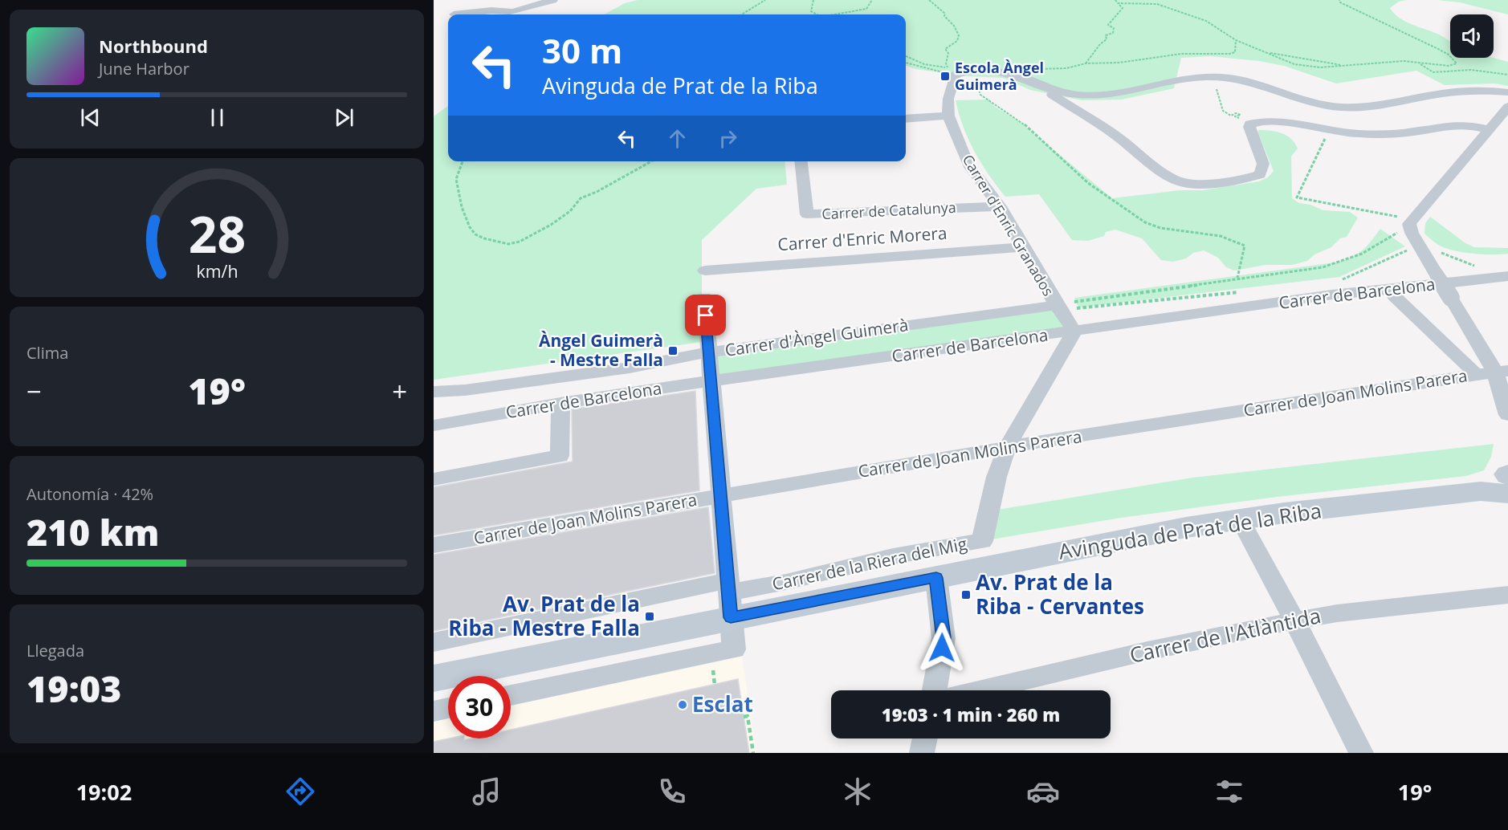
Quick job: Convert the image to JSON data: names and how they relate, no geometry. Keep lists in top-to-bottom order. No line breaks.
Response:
{"streets":{"main road":["Avinguda de Prat de la Riba"],"street":["Carrer de Catalunya","Carrer d'Enric Granados","Carrer d'Enric Morera","Carrer de Barcelona","Carrer d'Àngel Guimerà","Carrer de Joan Molins Parera","Carrer de la Riera del Mig","Carrer de l'Atlàntida"]},"crossings":[["Carrer de Catalunya","Carrer d'Enric Granados"],["Carrer d'Enric Granados","Carrer d'Enric Morera"],["Carrer d'Enric Granados","Carrer de Barcelona"],["Carrer d'Enric Granados","Carrer d'Àngel Guimerà"],["Carrer d'Enric Granados","Carrer de la Riera del Mig"],["Carrer de Barcelona","Carrer de la Riera del Mig"],["Carrer de Joan Molins Parera","Carrer de la Riera del Mig"],["Avinguda de Prat de la Riba","Carrer de la Riera del Mig"]],"places":{"transit":["Escola Àngel Guimerà","Àngel Guimerà - Mestre Falla","Av. Prat de la Riba - Cervantes","Av. Prat de la Riba - Mestre Falla"],"other":["Esclat"]},"page":{"turn":["30 m","Avinguda de Prat de la Riba"],"song":["Northbound","June Harbor"],"tile":["Clima",["Autonomía · 42%","210 km"],["Llegada","19:03"]],"heat":["−","19°","+"],"limit":"30","trip":"19:03 · 1 min · 260 m","tabs":["19:02","19°"],"gauge":["28","km/h"]}}
